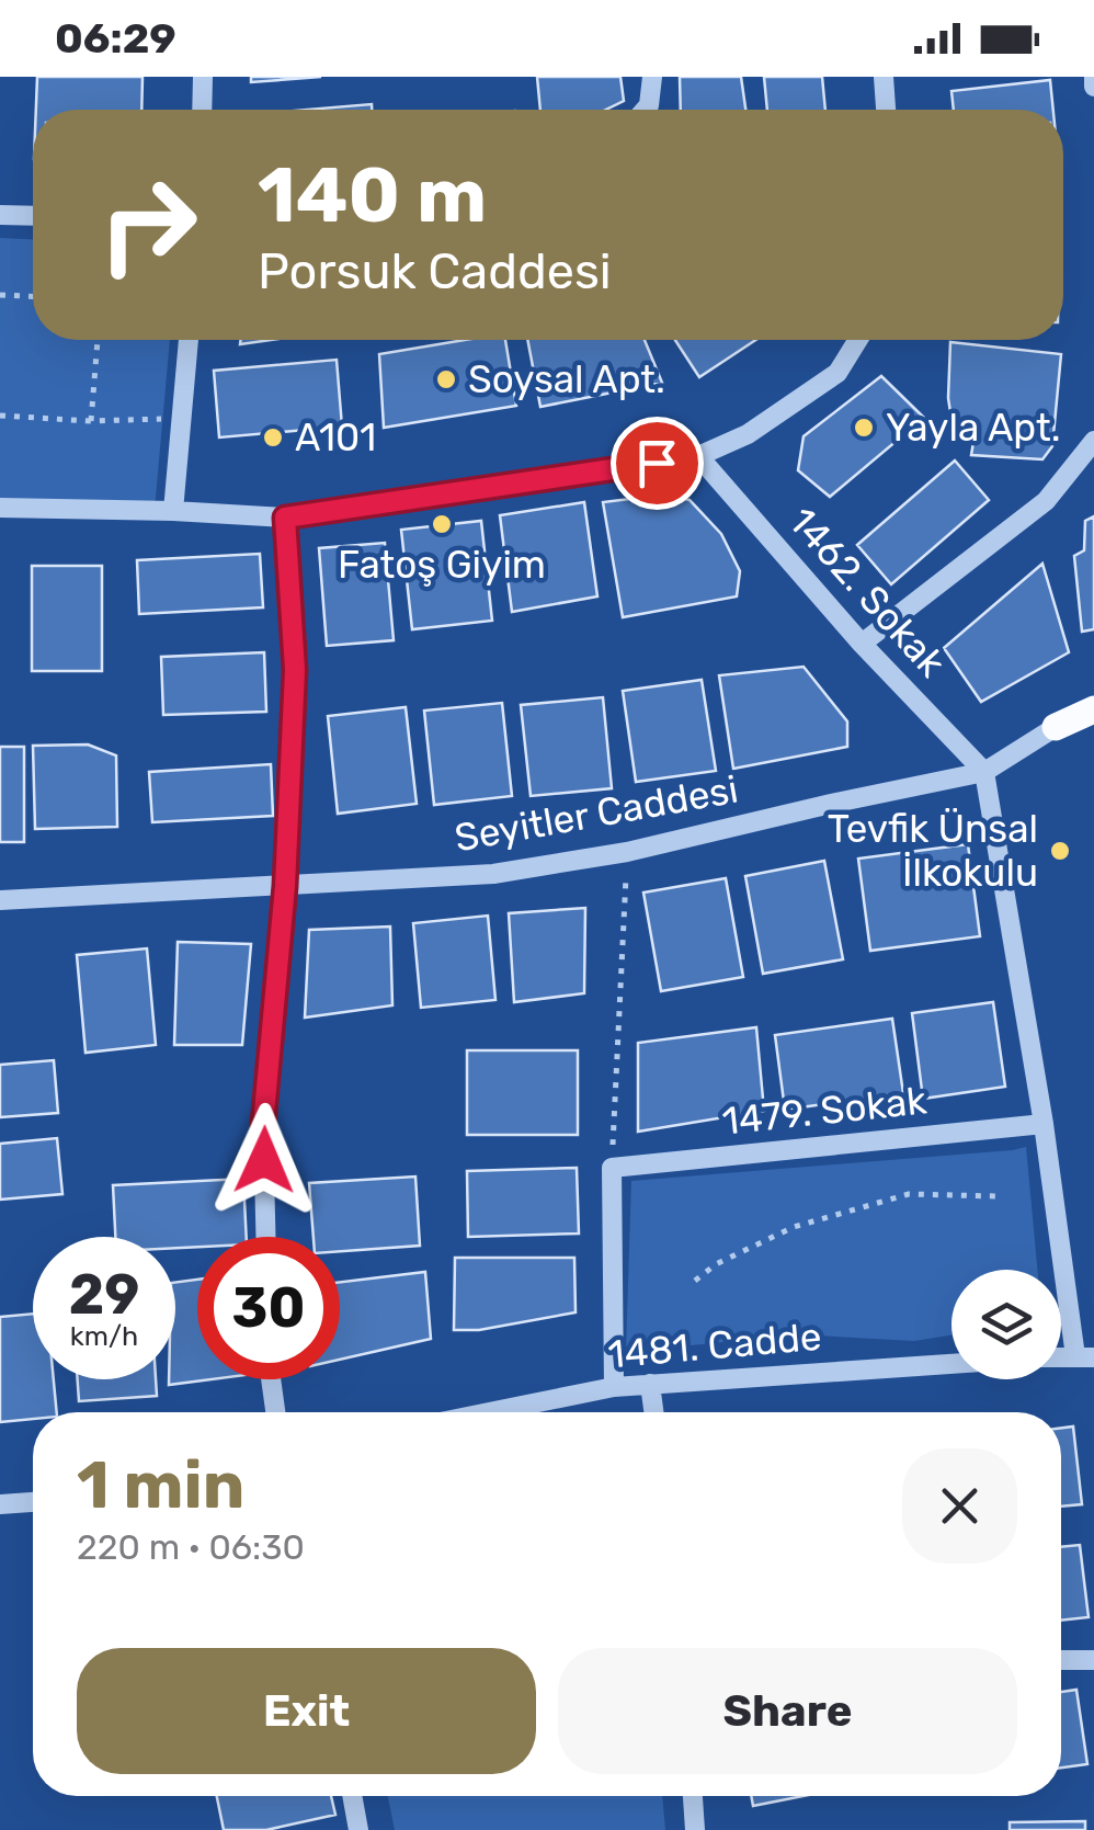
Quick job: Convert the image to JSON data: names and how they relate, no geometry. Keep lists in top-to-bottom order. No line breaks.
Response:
{"streets":{"street":["1462. Sokak","Seyitler Caddesi","1479. Sokak","1481. Cadde"]},"crossings":[["1462. Sokak","Seyitler Caddesi"]],"places":["Soysal Apt.","Yayla Apt.","A101","Fatoş Giyim","Tevfik Ünsal İlkokulu"],"page":{"status":"06:29","turn":["140 m","Porsuk Caddesi"],"speed":"29 km/h","limit":"30","heading":["1 min","220 m · 06:30"],"buttons":["Exit","Share"]}}
